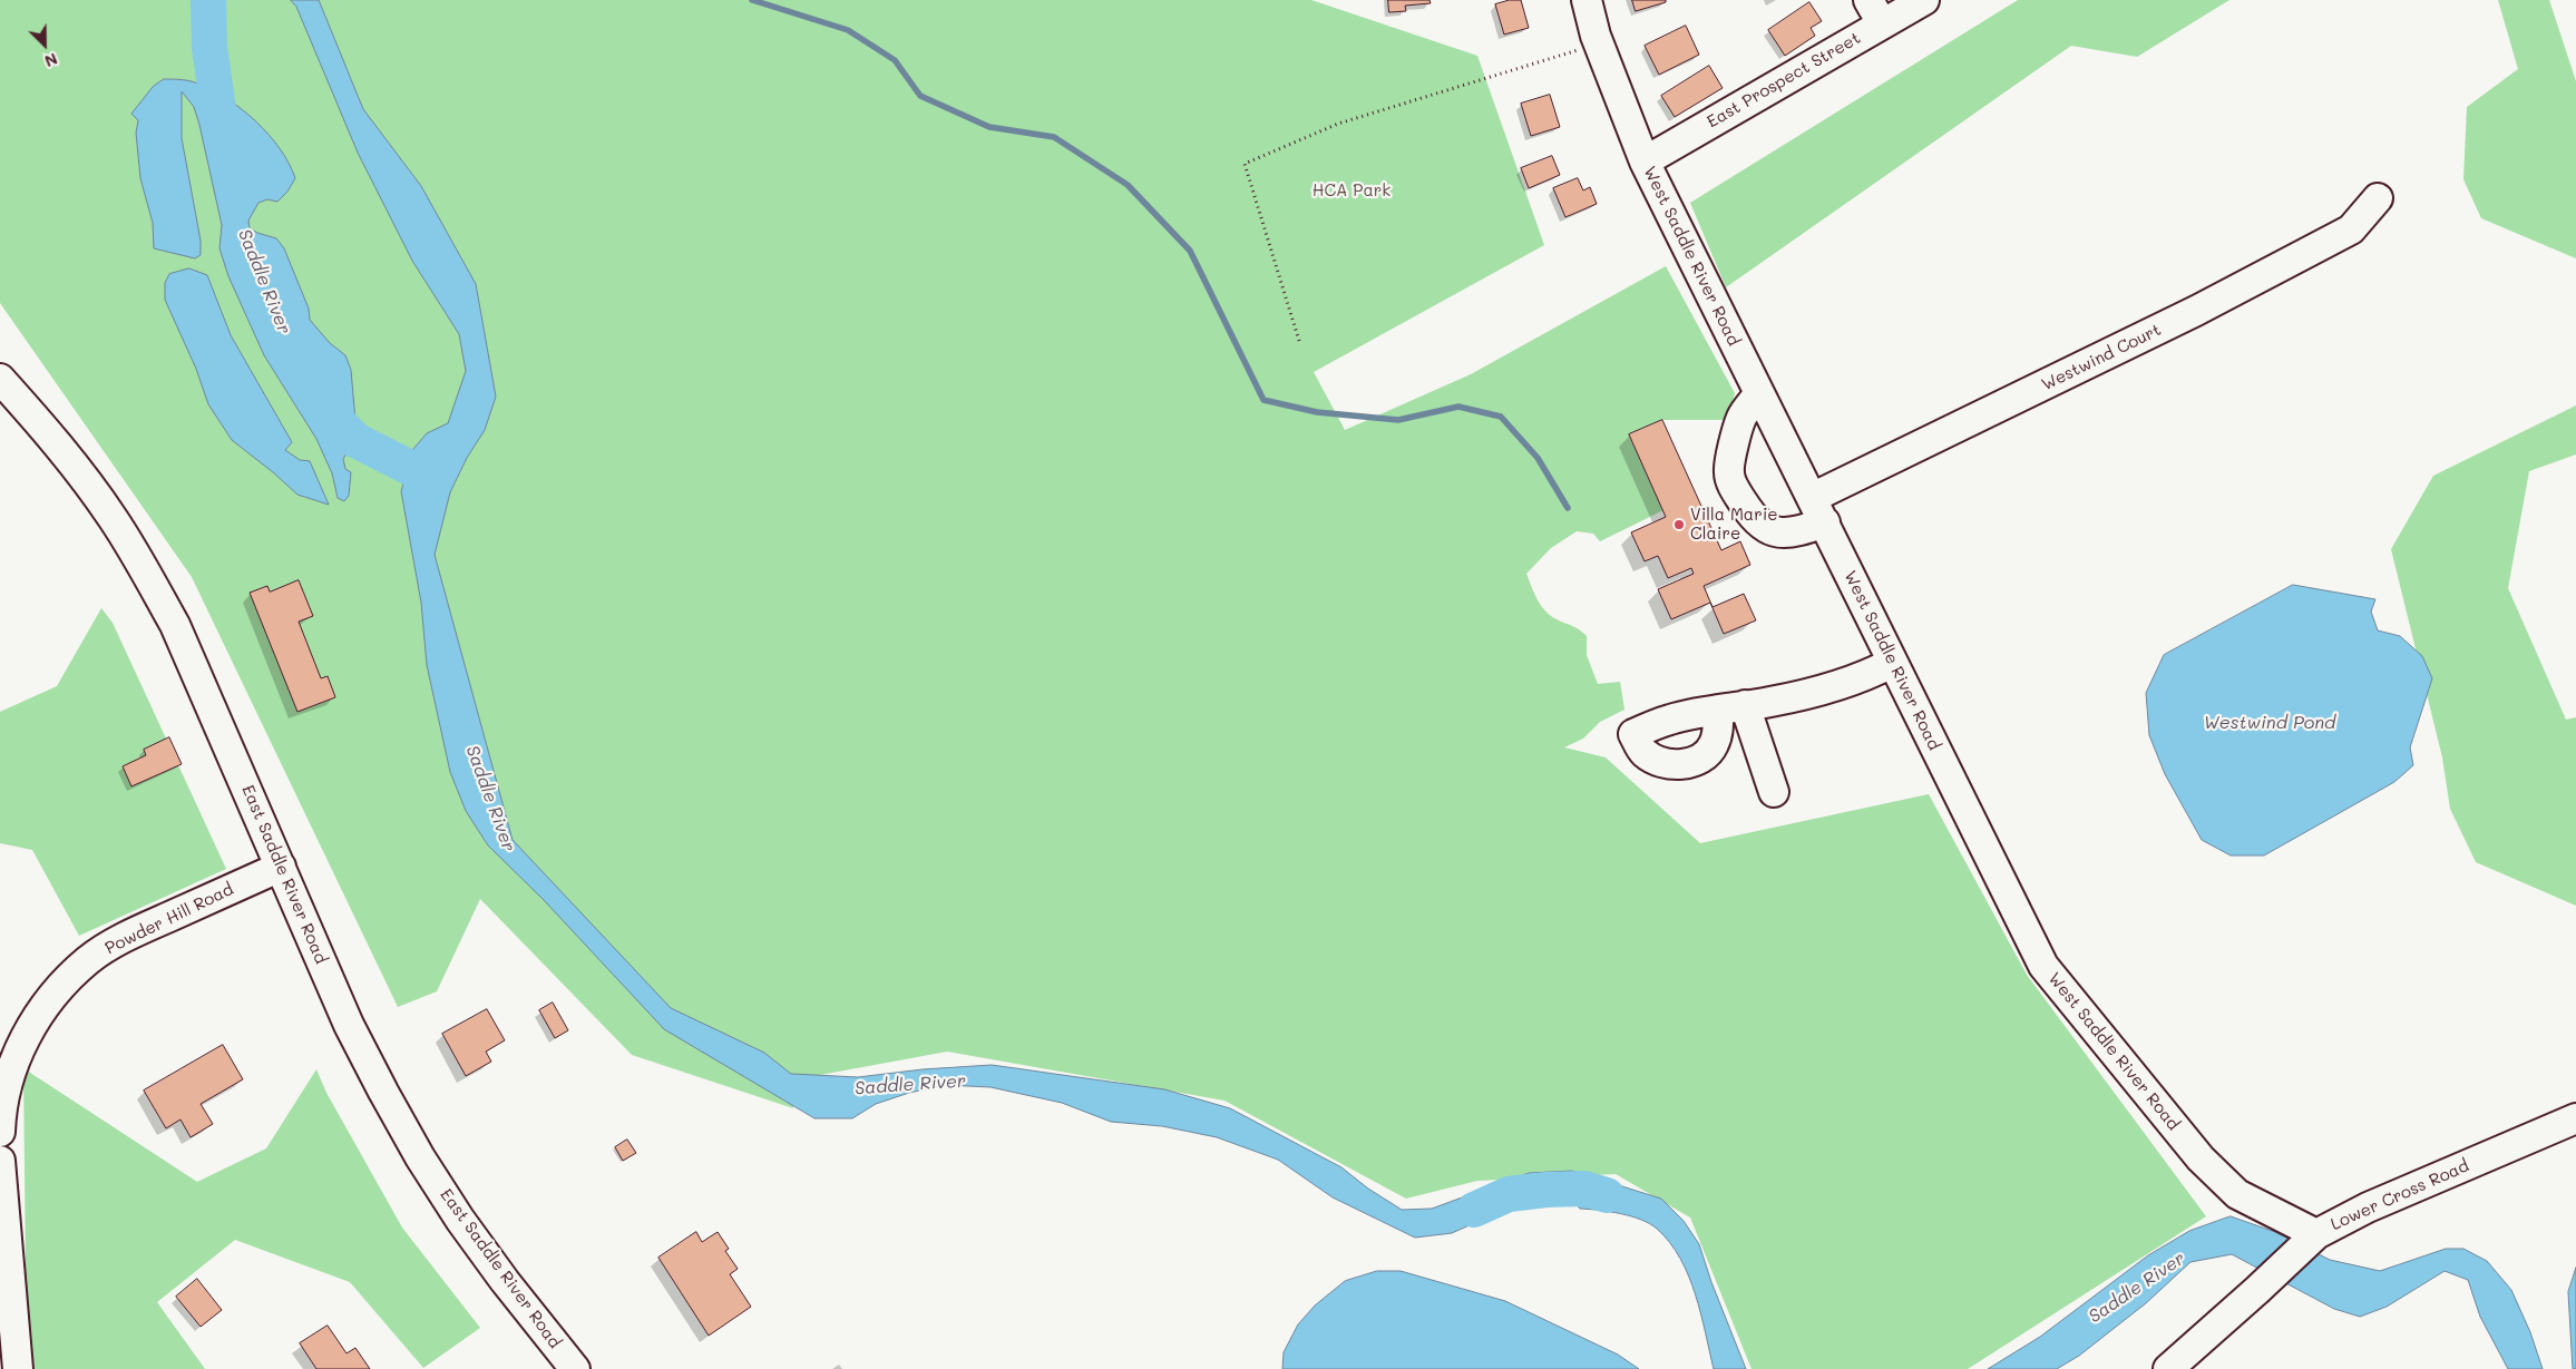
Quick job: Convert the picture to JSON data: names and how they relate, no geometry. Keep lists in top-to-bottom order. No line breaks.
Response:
{"streets":{"street":["East Prospect Street","West Saddle River Road","Westwind Court","East Saddle River Road","Powder Hill Road","Lower Cross Road"]},"crossings":[["East Prospect Street","West Saddle River Road"],["West Saddle River Road","Westwind Court"],["West Saddle River Road","Lower Cross Road"],["East Saddle River Road","Powder Hill Road"]],"water":["Saddle River","Westwind Pond"],"parks":["HCA Park"],"places":["Villa Marie Claire"],"north":"bottom right"}
